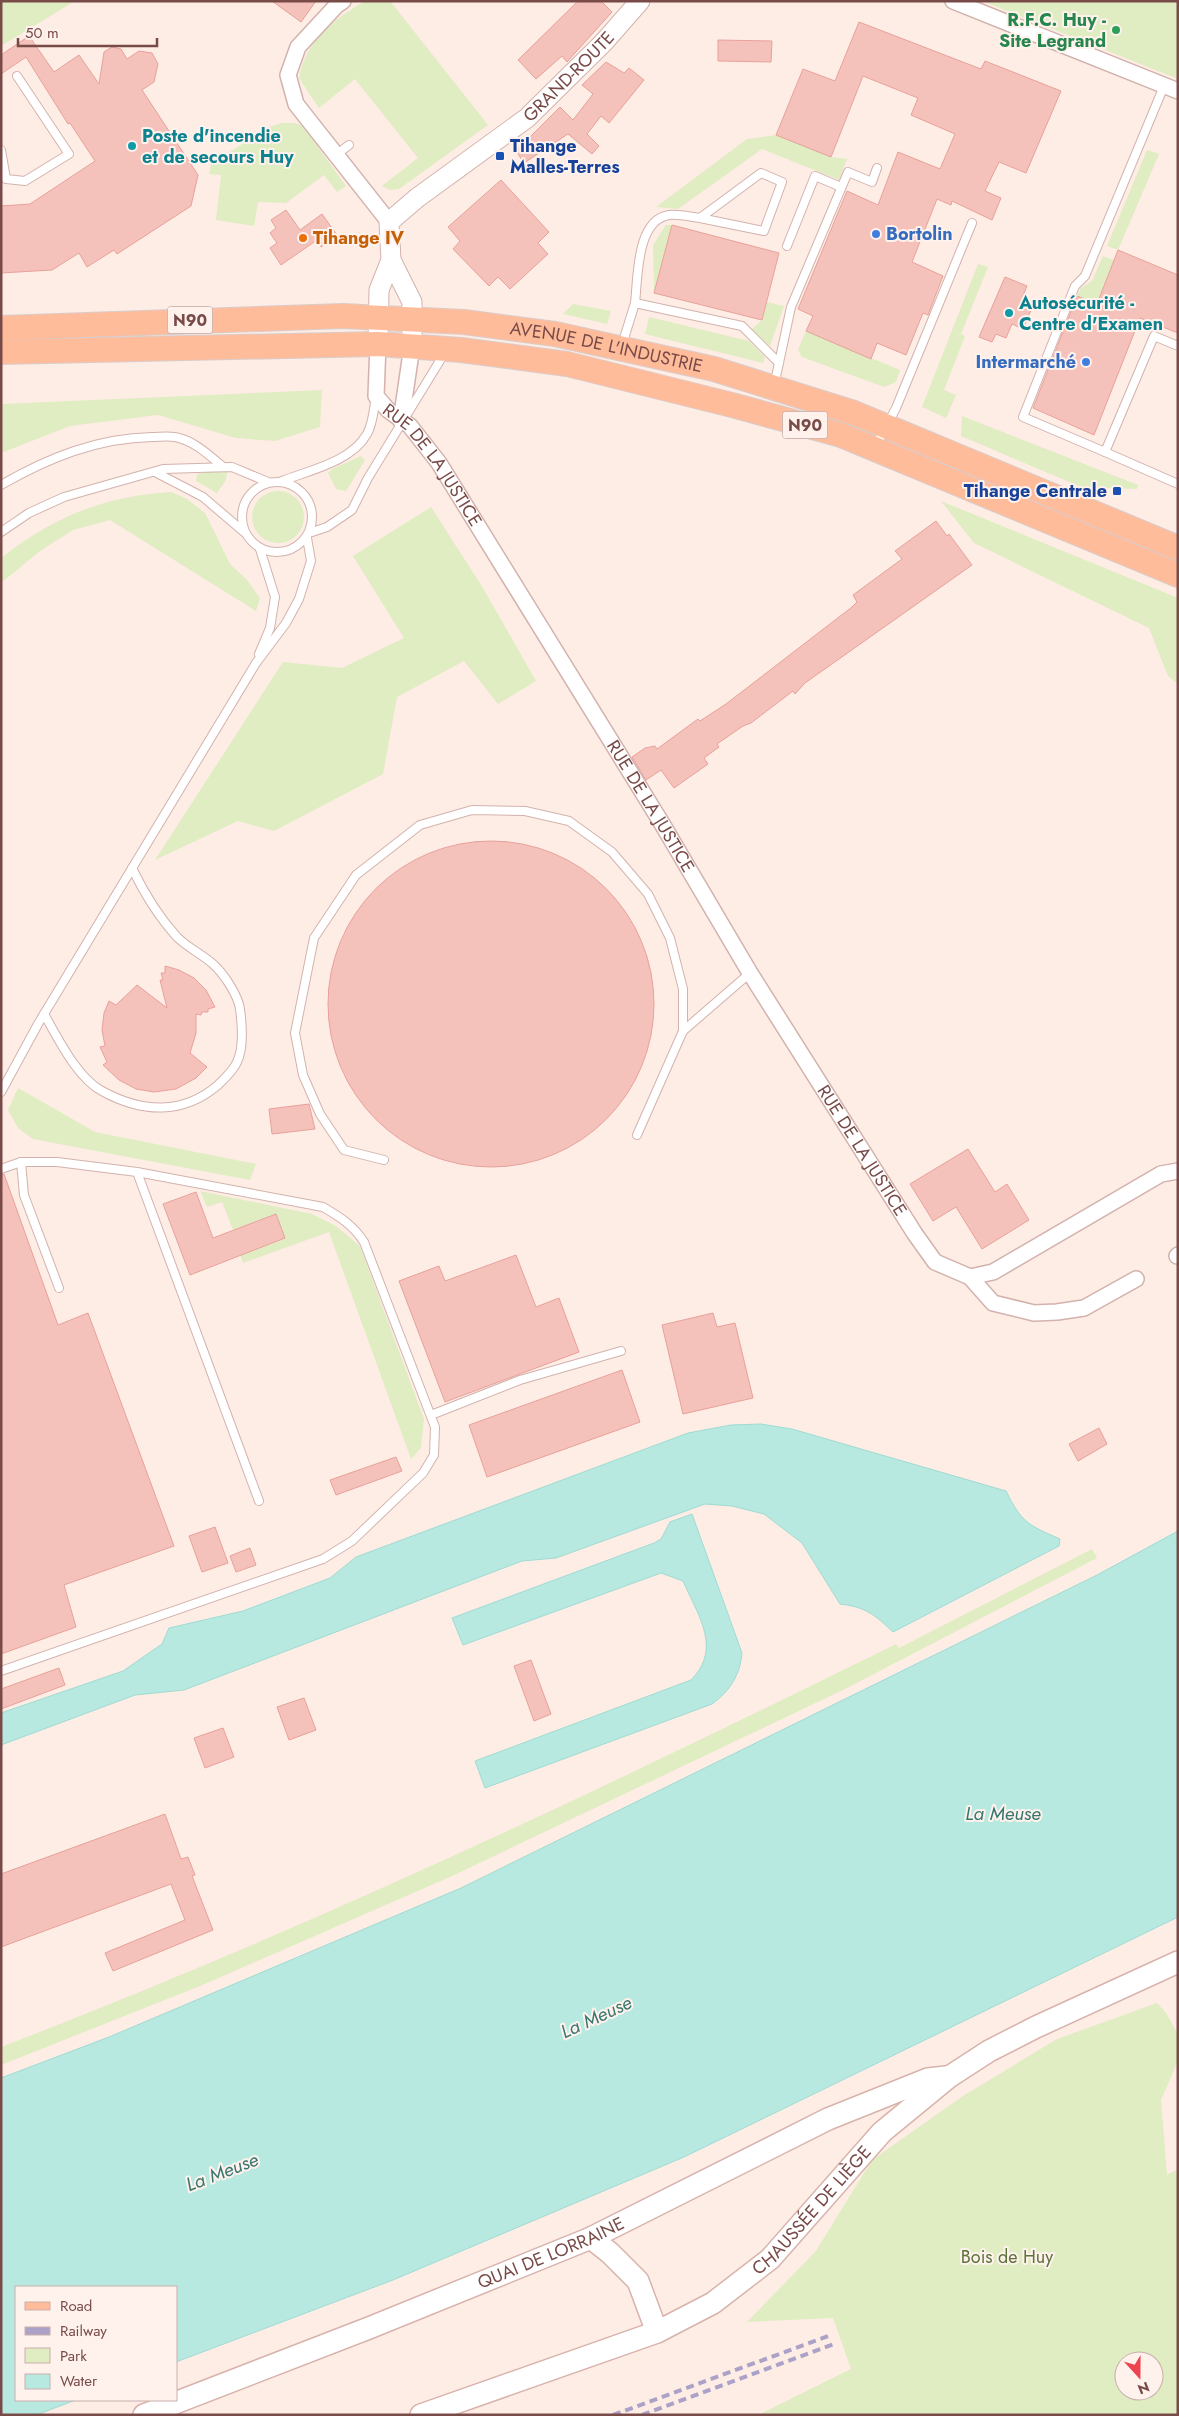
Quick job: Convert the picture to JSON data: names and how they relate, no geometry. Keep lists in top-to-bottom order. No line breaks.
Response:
{"streets":{"main road":["N90","AVENUE DE L'INDUSTRIE","CHAUSSÉE DE LIÈGE","QUAI DE LORRAINE"],"street":["GRAND-ROUTE","RUE DE LA JUSTICE"]},"crossings":[["AVENUE DE L'INDUSTRIE","RUE DE LA JUSTICE"],["CHAUSSÉE DE LIÈGE","QUAI DE LORRAINE"]],"water":["La Meuse"],"parks":["Bois de Huy"],"places":{"other":["R.F.C. Huy - Site Legrand","Poste d'incendie et de secours Huy","Bortolin","Tihange IV","Autosécurité - Centre d'Examen","Intermarché"],"transit":["Tihange Malles-Terres","Tihange Centrale"]},"legend":["Road","Railway","Park","Water"],"scale_bar":"50 m","north":"bottom"}
